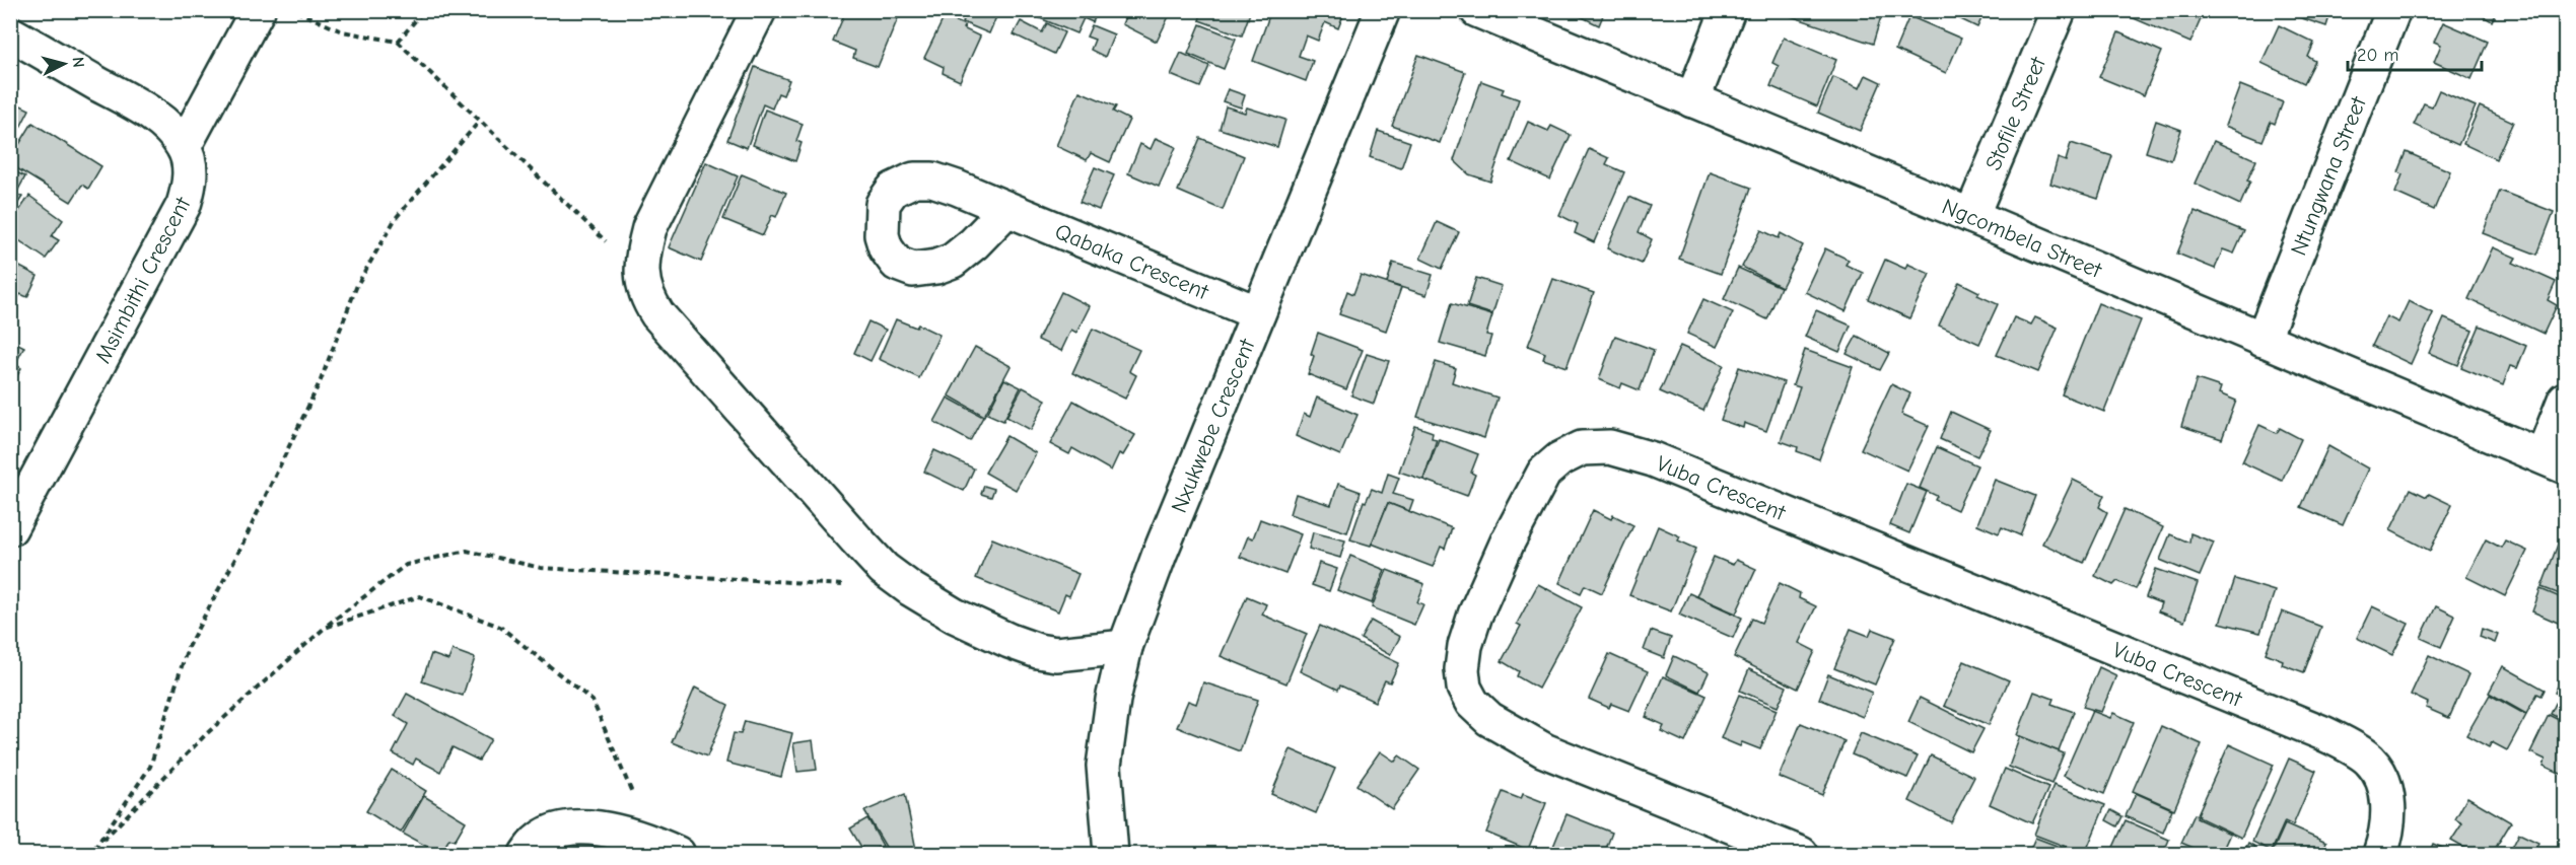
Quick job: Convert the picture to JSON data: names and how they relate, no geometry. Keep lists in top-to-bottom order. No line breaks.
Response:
{"streets":{"street":["Stofile Street","Ntungwana Street","Ngcombela Street","Qabaka Crescent","Msimbithi Crescent","Nxukwebe Crescent","Vuba Crescent"]},"crossings":[["Stofile Street","Ngcombela Street"],["Ntungwana Street","Ngcombela Street"],["Qabaka Crescent","Nxukwebe Crescent"]],"scale_bar":"20 m","north":"right"}
